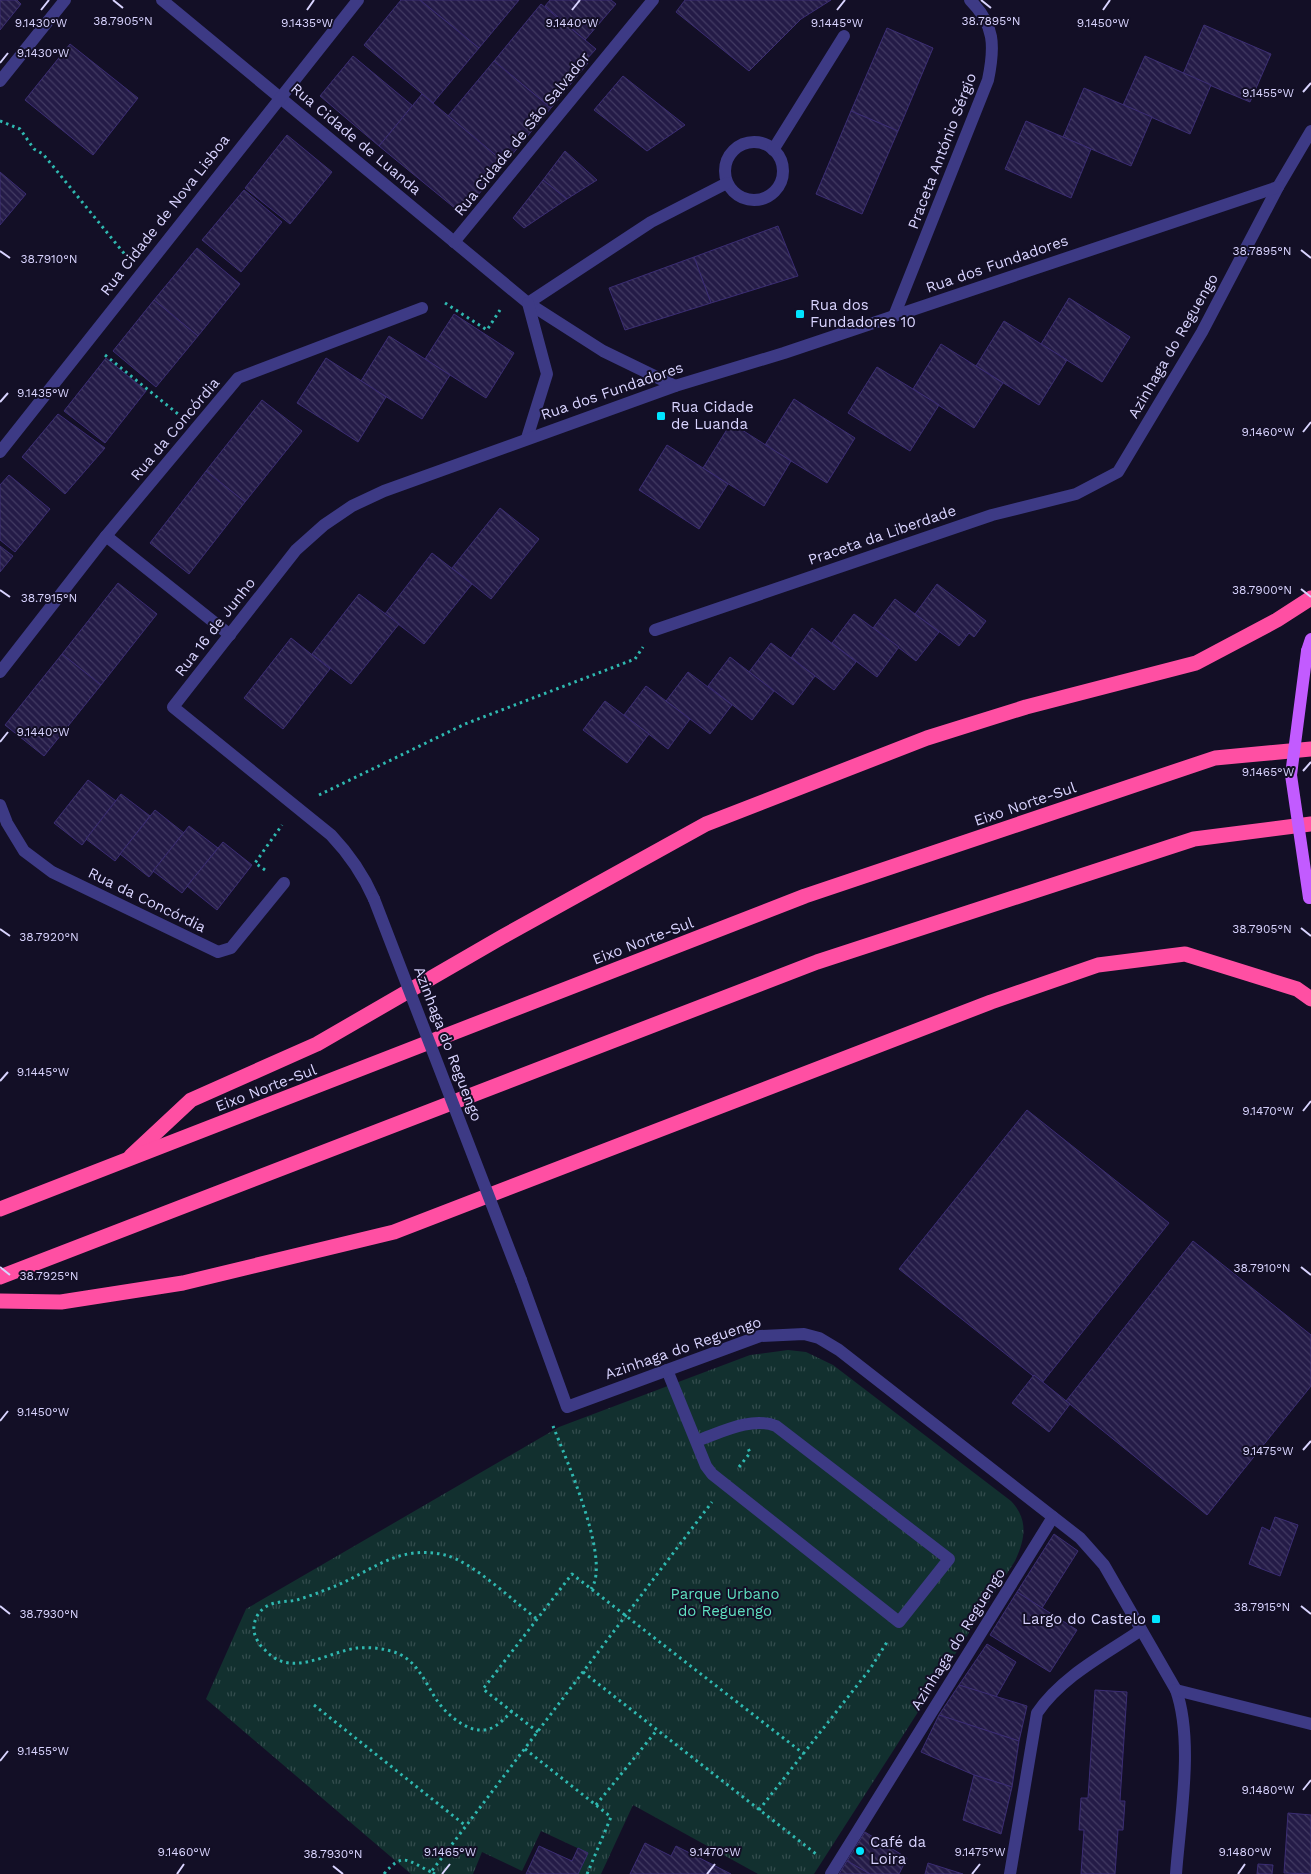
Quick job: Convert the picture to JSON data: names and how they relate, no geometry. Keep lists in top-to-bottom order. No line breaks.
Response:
{"streets":{"highway":["Eixo Norte-Sul"],"street":["Rua Cidade de São Salvador","Rua Cidade de Luanda","Praceta António Sérgio","Rua Cidade de Nova Lisboa","Rua dos Fundadores","Azinhaga do Reguengo","Rua da Concórdia","Praceta da Liberdade","Rua 16 de Junho"]},"crossings":[["Rua Cidade de São Salvador","Rua Cidade de Luanda"],["Rua Cidade de Luanda","Rua Cidade de Nova Lisboa"],["Rua Cidade de Luanda","Rua dos Fundadores"],["Praceta António Sérgio","Rua dos Fundadores"],["Rua dos Fundadores","Azinhaga do Reguengo"],["Rua dos Fundadores","Rua 16 de Junho"],["Azinhaga do Reguengo","Praceta da Liberdade"],["Azinhaga do Reguengo","Rua 16 de Junho"]],"parks":["Parque Urbano do Reguengo"],"places":{"transit":["Rua dos Fundadores 10","Rua Cidade de Luanda","Largo do Castelo"],"other":["Café da Loira"]},"coordinates":["38.7895°N","38.7905°N","9.1435°W","9.1430°W","9.1440°W","9.1445°W","9.1450°W","9.1455°W","38.7910°N","9.1460°W","38.7900°N","38.7915°N","9.1465°W","38.7920°N","9.1470°W","38.7925°N","9.1475°W","38.7930°N","9.1480°W"]}
